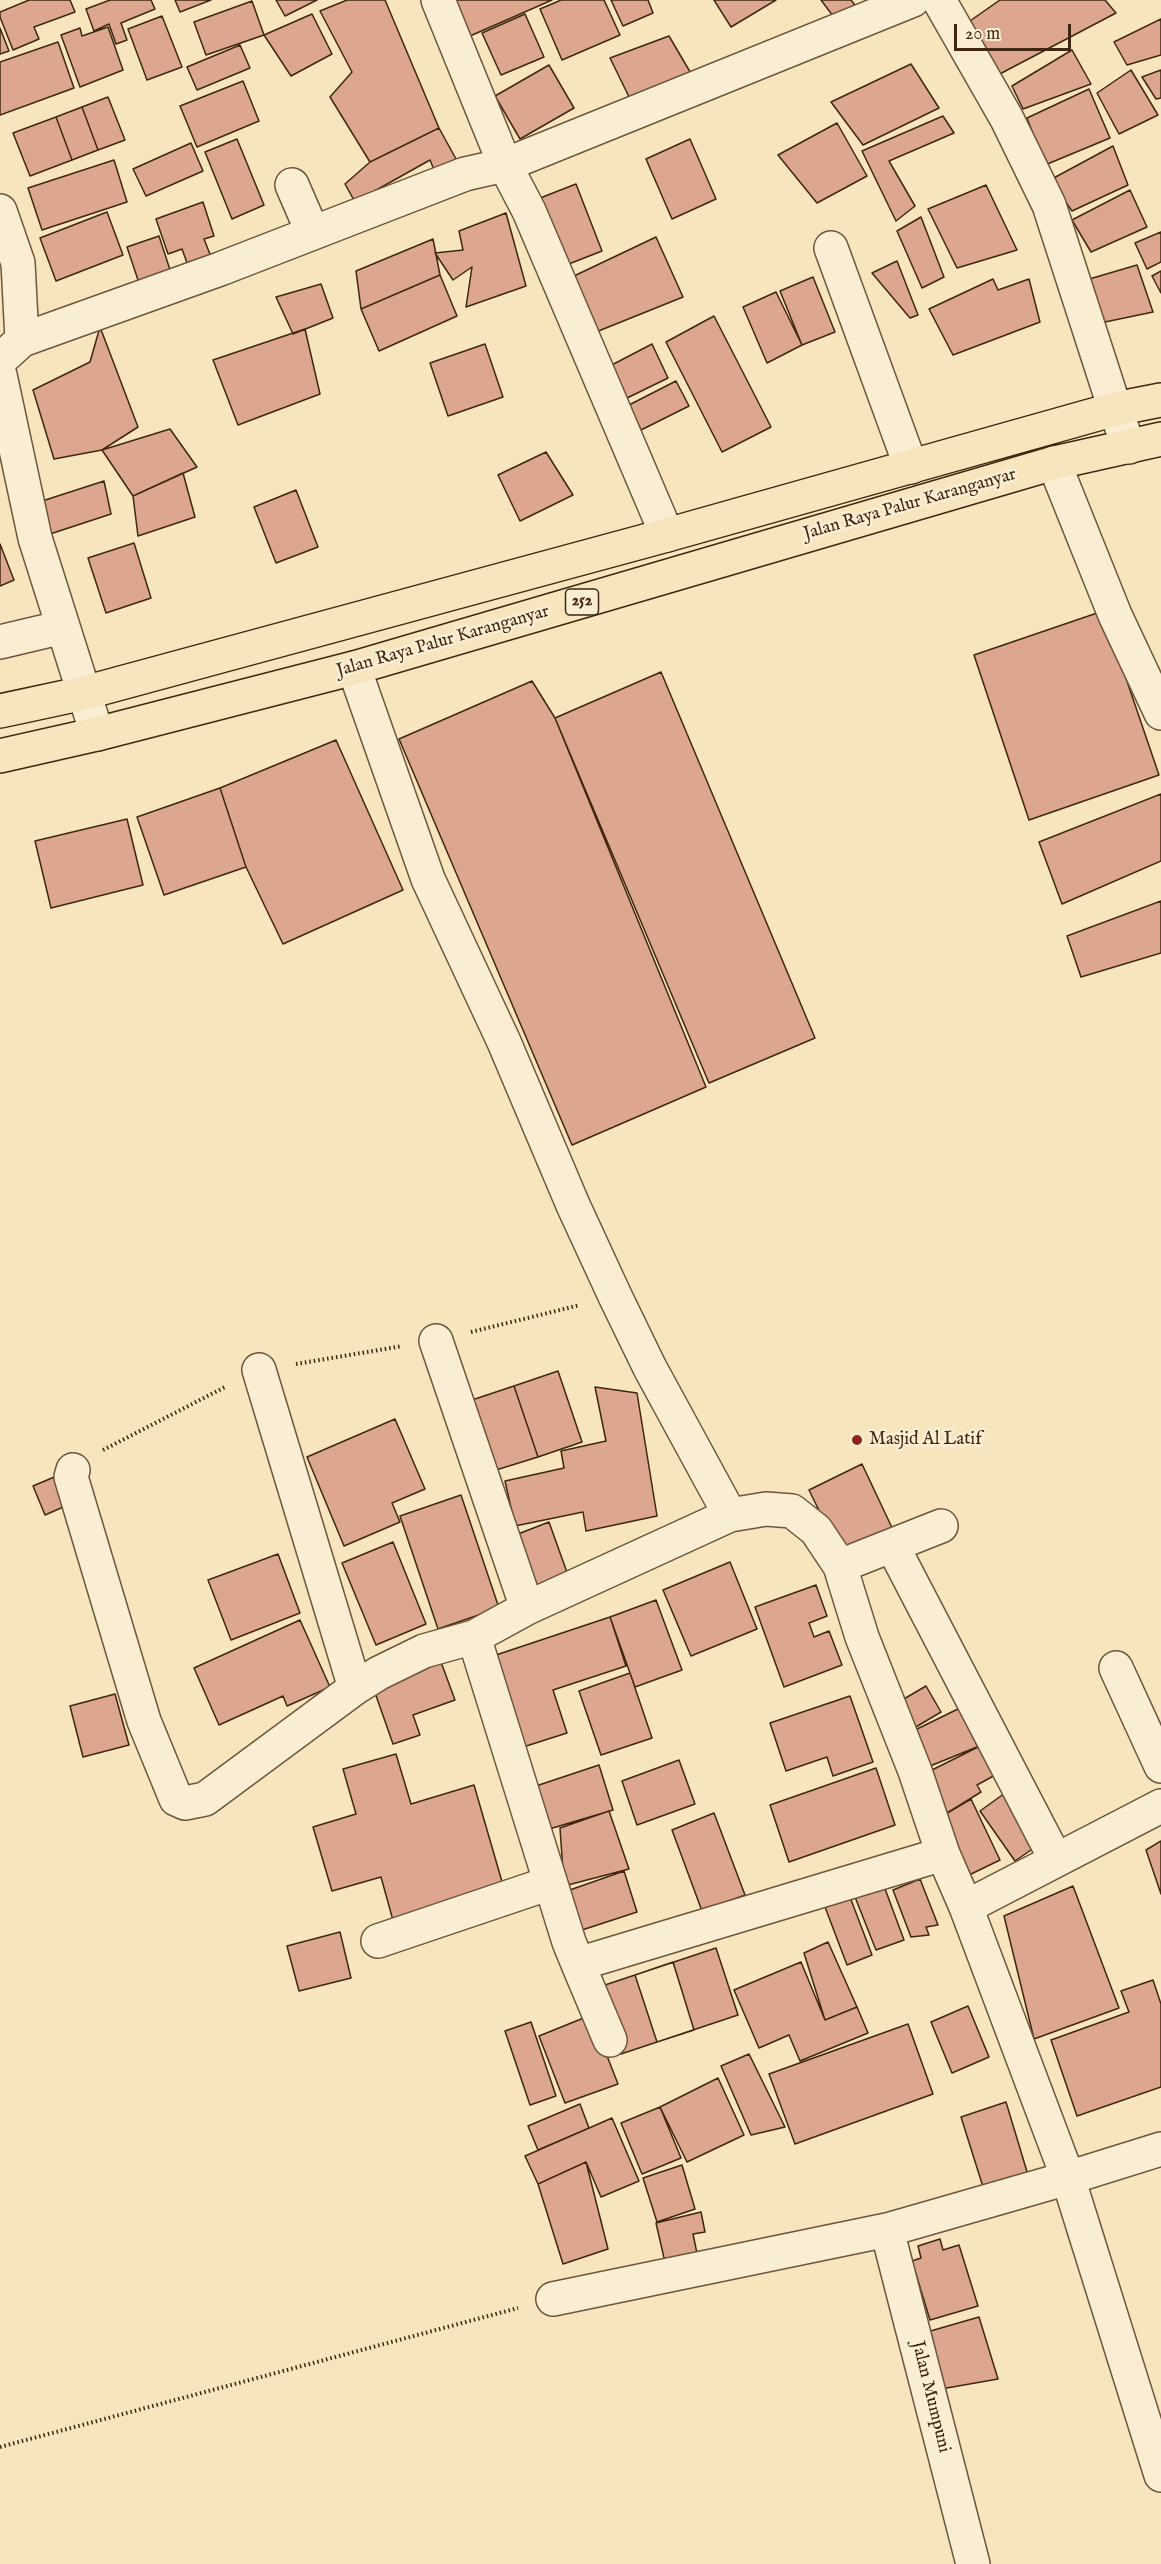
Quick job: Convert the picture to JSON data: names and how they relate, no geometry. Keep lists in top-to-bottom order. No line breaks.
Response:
{"streets":{"main road":["Jalan Raya Palur Karanganyar","252"],"street":["Jalan Mumpuni"]},"places":["Masjid Al Latif"],"scale_bar":"20 m"}
